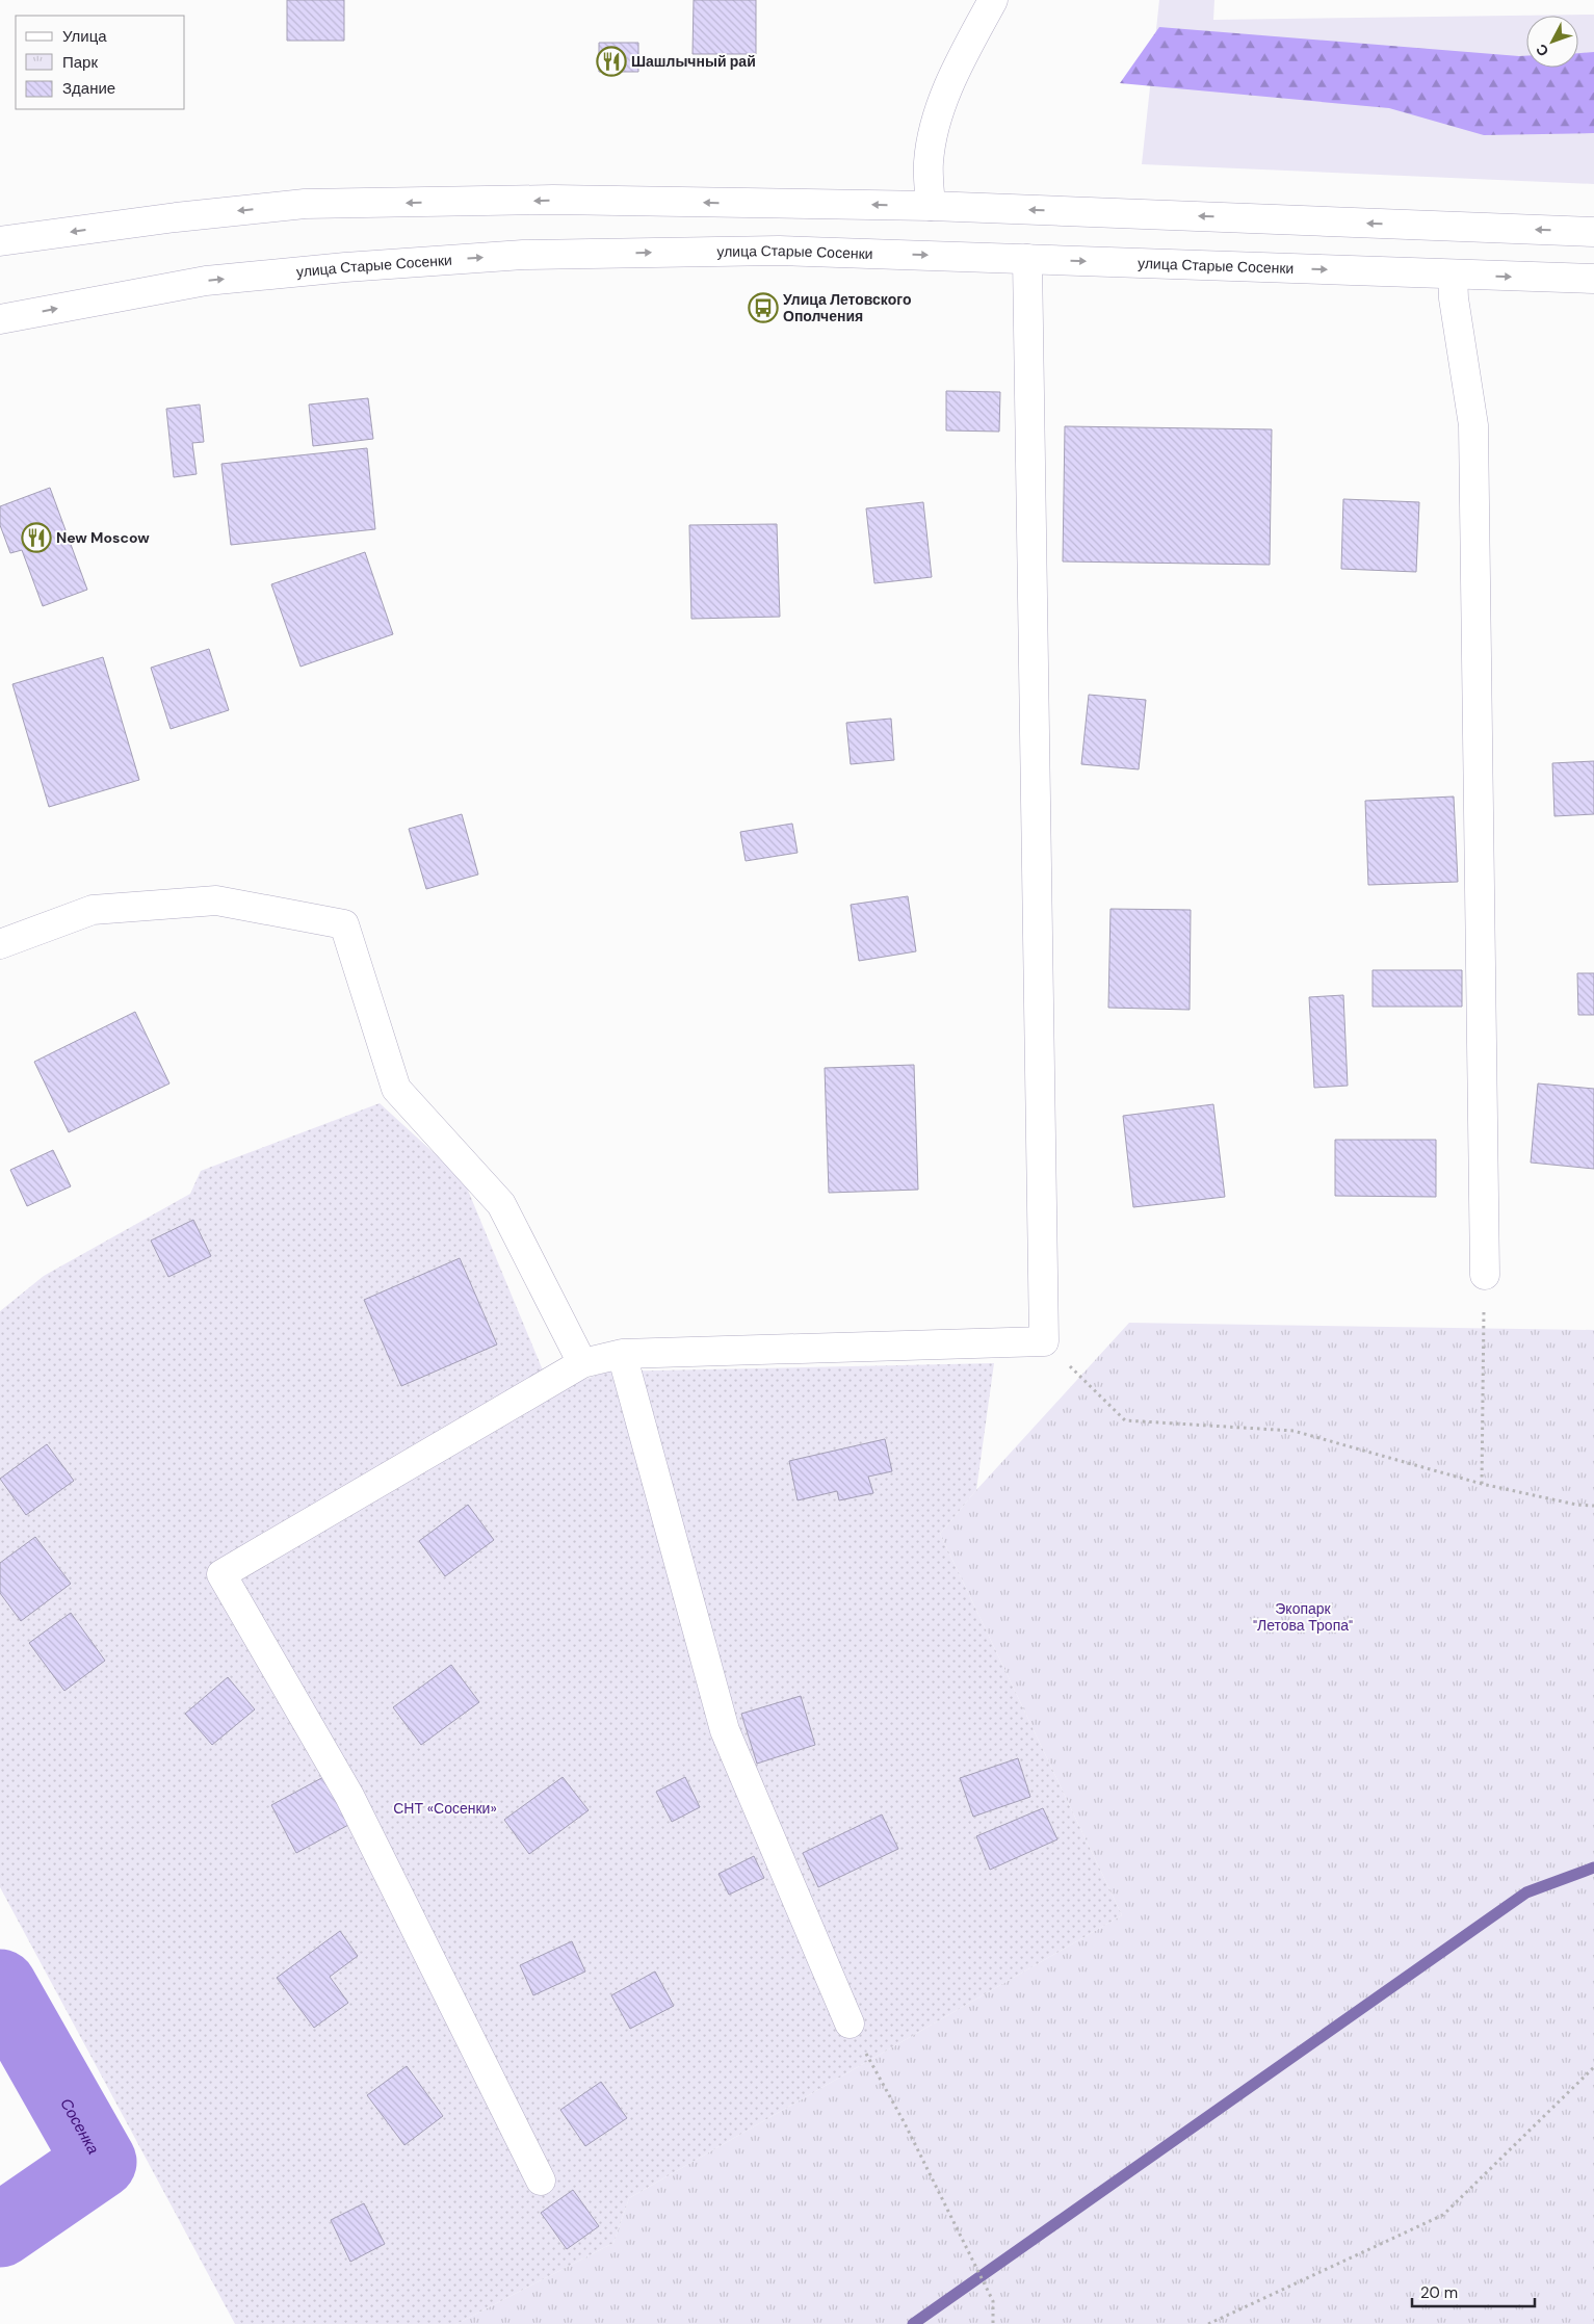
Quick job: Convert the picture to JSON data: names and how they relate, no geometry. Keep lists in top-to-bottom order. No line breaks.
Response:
{"streets":{"main road":["улица Старые Сосенки"]},"water":["Сосенка"],"parks":["Экопарк \"Летова Тропа\"","СНТ «Сосенки»"],"places":{"restaurant":["Шашлычный рай","New Moscow"],"bus stop":["Улица Летовского Ополчения"]},"legend":["Улица","Парк","Здание"],"scale_bar":"20 m","north":"bottom left"}
